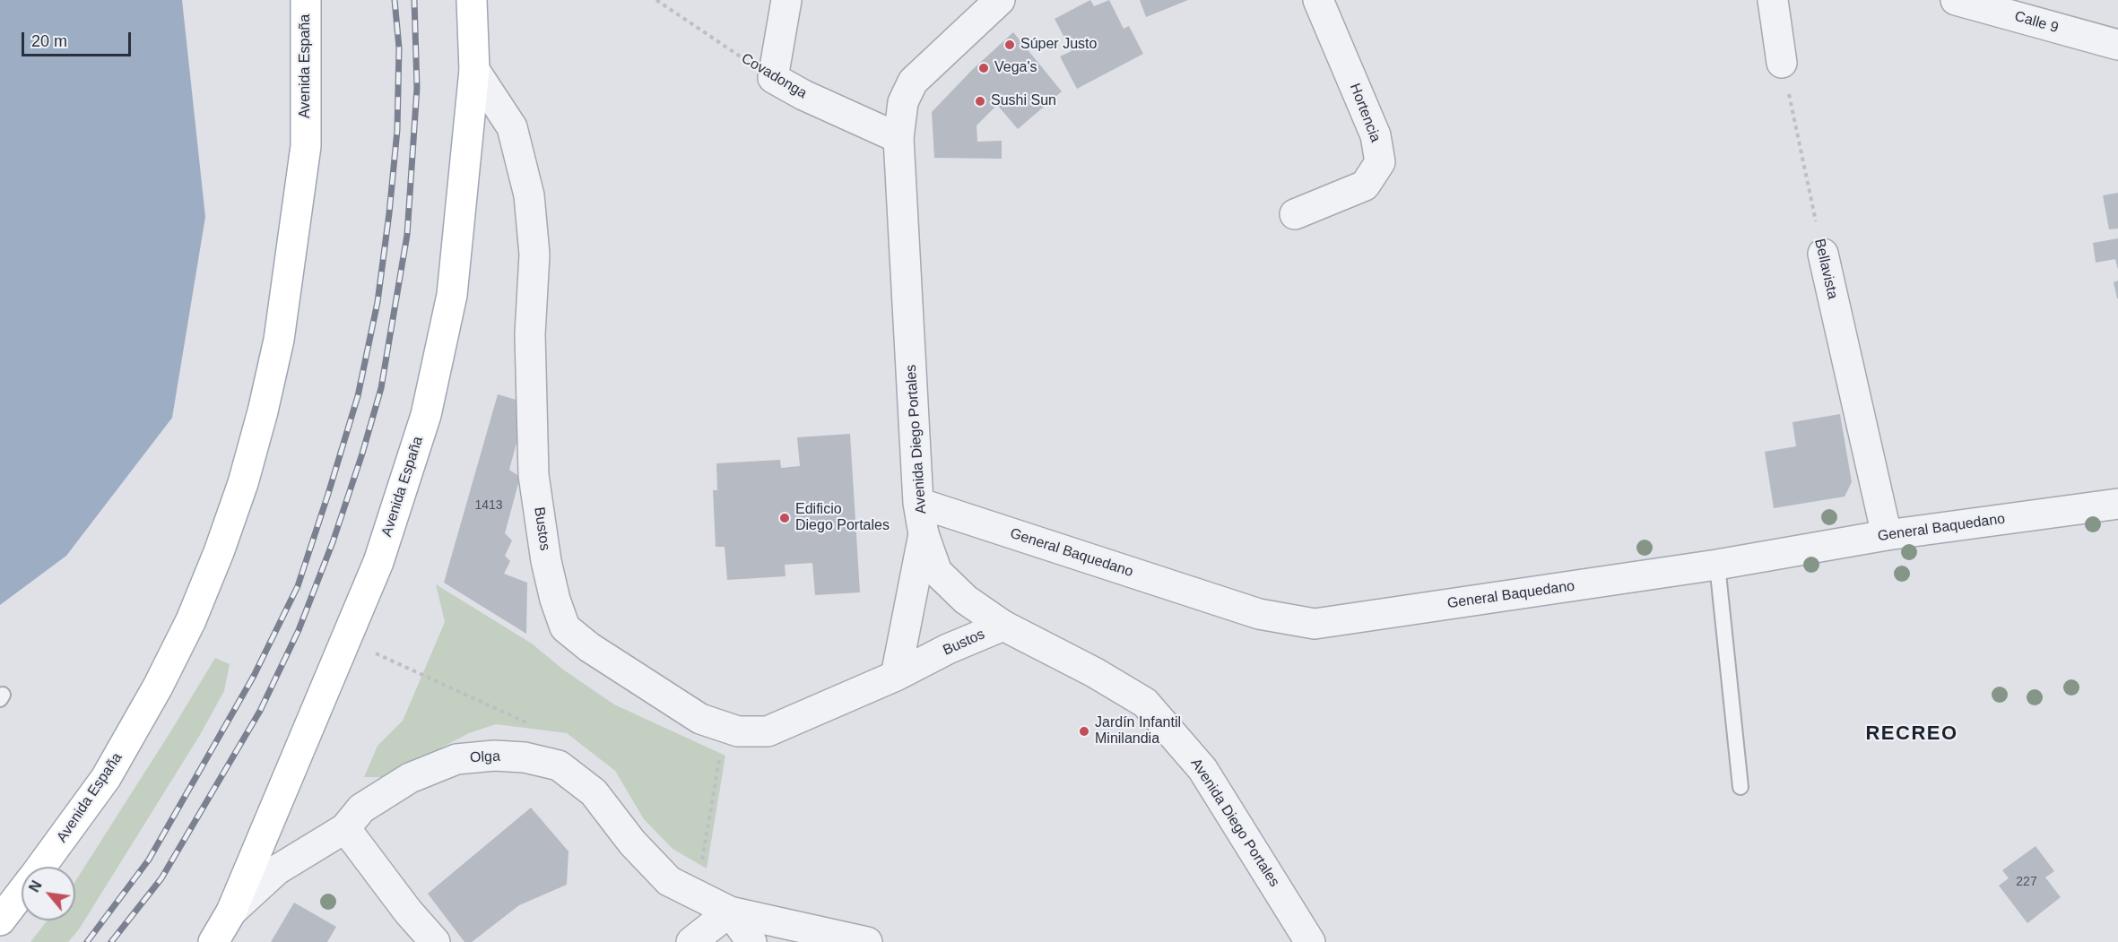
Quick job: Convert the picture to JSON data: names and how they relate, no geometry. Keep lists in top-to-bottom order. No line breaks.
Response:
{"streets":{"main road":["Avenida España"],"street":["Calle 9","Covadonga","Hortencia","Bellavista","Avenida Diego Portales","General Baquedano","Bustos","Olga"]},"crossings":[["Avenida España","Bustos"],["Avenida España","Olga"],["Covadonga","Avenida Diego Portales"],["Bellavista","General Baquedano"],["Avenida Diego Portales","General Baquedano"],["Avenida Diego Portales","Bustos"]],"districts":["RECREO"],"places":["Súper Justo","Vega's","Sushi Sun","Edificio Diego Portales","Jardín Infantil Minilandia"],"house_numbers":["1413","227"],"scale_bar":"20 m","north":"top left"}
